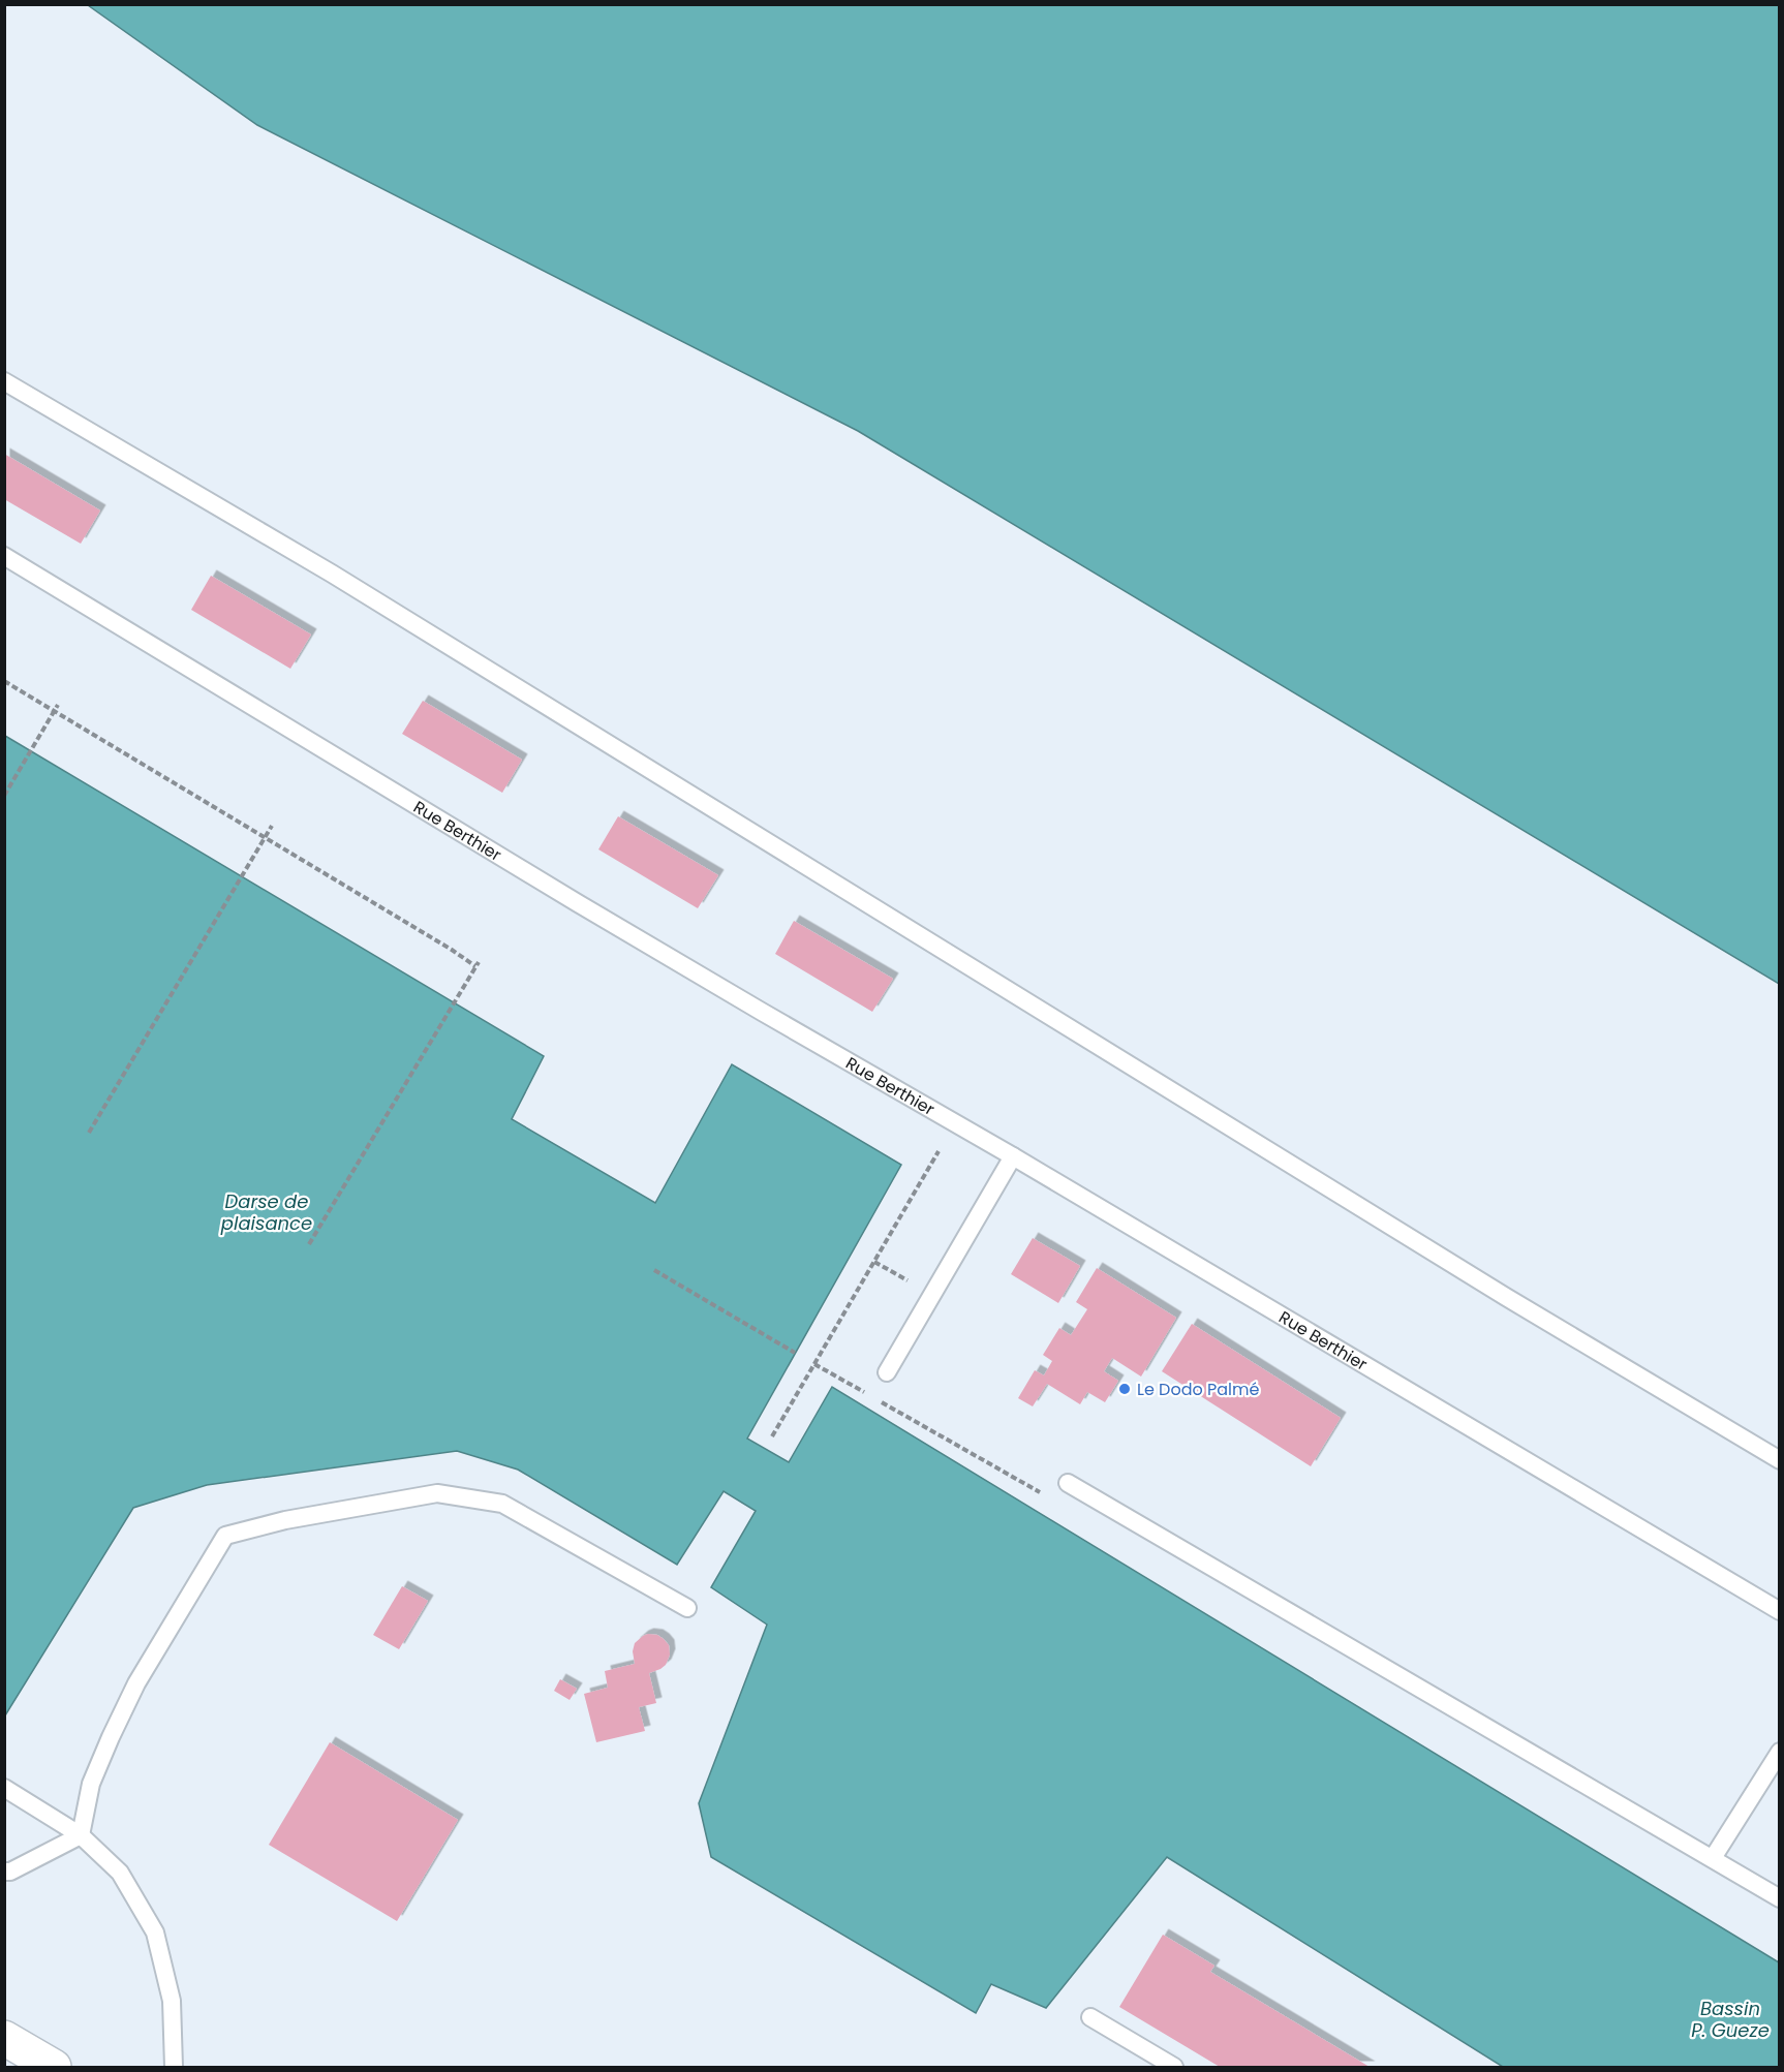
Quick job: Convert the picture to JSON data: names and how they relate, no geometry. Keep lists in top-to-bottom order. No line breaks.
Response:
{"streets":{"lane":["Rue Berthier"]},"water":["Darse de plaisance","Bassin P. Gueze"],"places":["Le Dodo Palmé"]}
